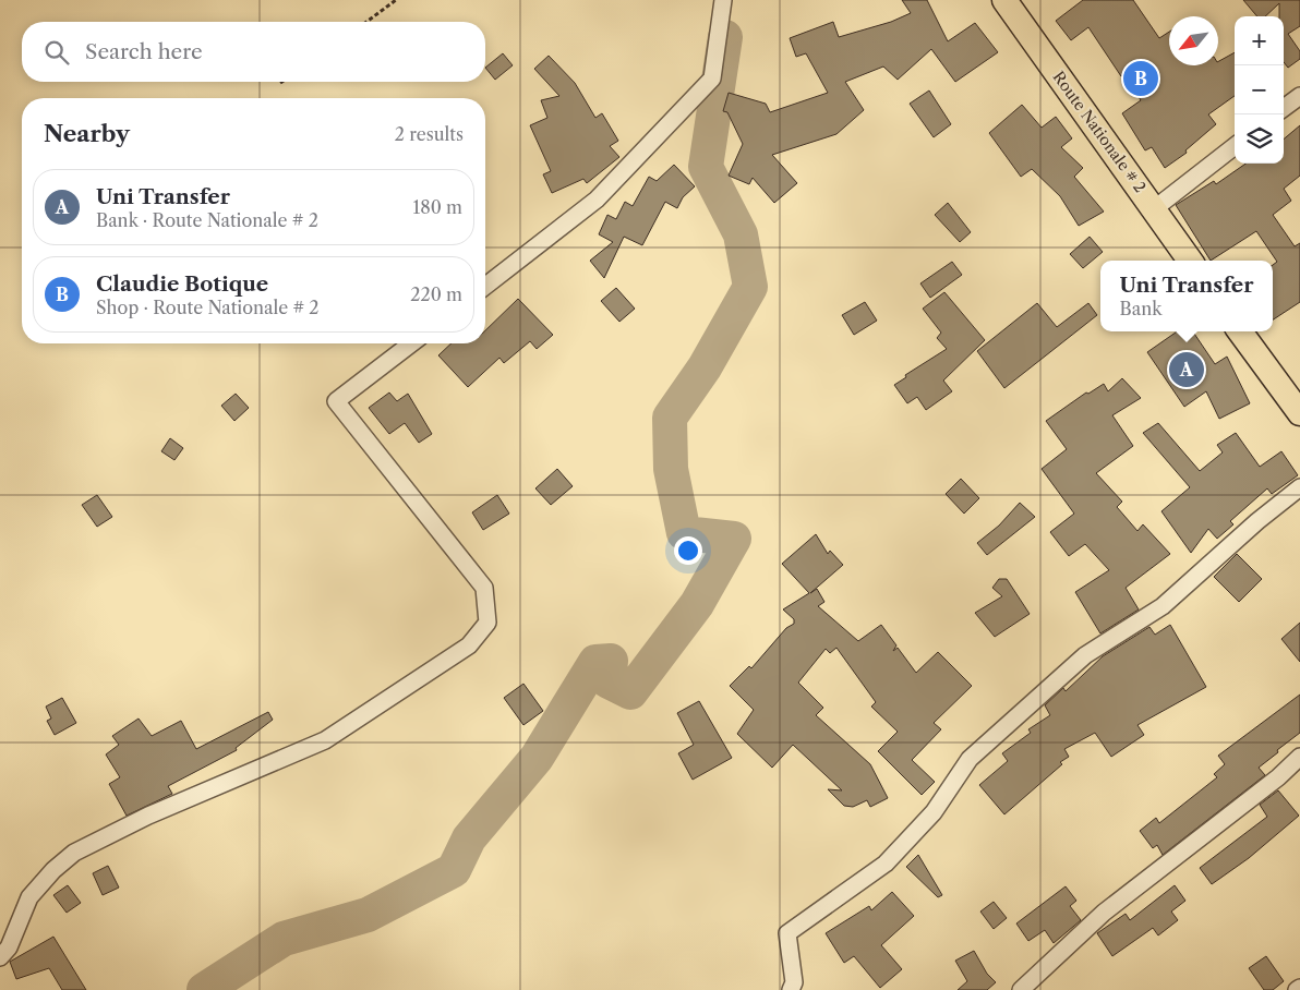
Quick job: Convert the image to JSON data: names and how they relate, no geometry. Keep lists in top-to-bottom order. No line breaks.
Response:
{"streets":{"main road":["Route Nationale # 2"]},"north":"bottom left","page":{"map_buttons":["+","−"],"search":"Search here","pins":["B","A"],"heading":["Nearby","2 results"],"list":[{"mark":"A","name":"Uni Transfer","note":"Bank · Route Nationale # 2","value":"180 m"},{"mark":"B","name":"Claudie Botique","note":"Shop · Route Nationale # 2","value":"220 m"}],"popup":["Uni Transfer","Bank"]}}
